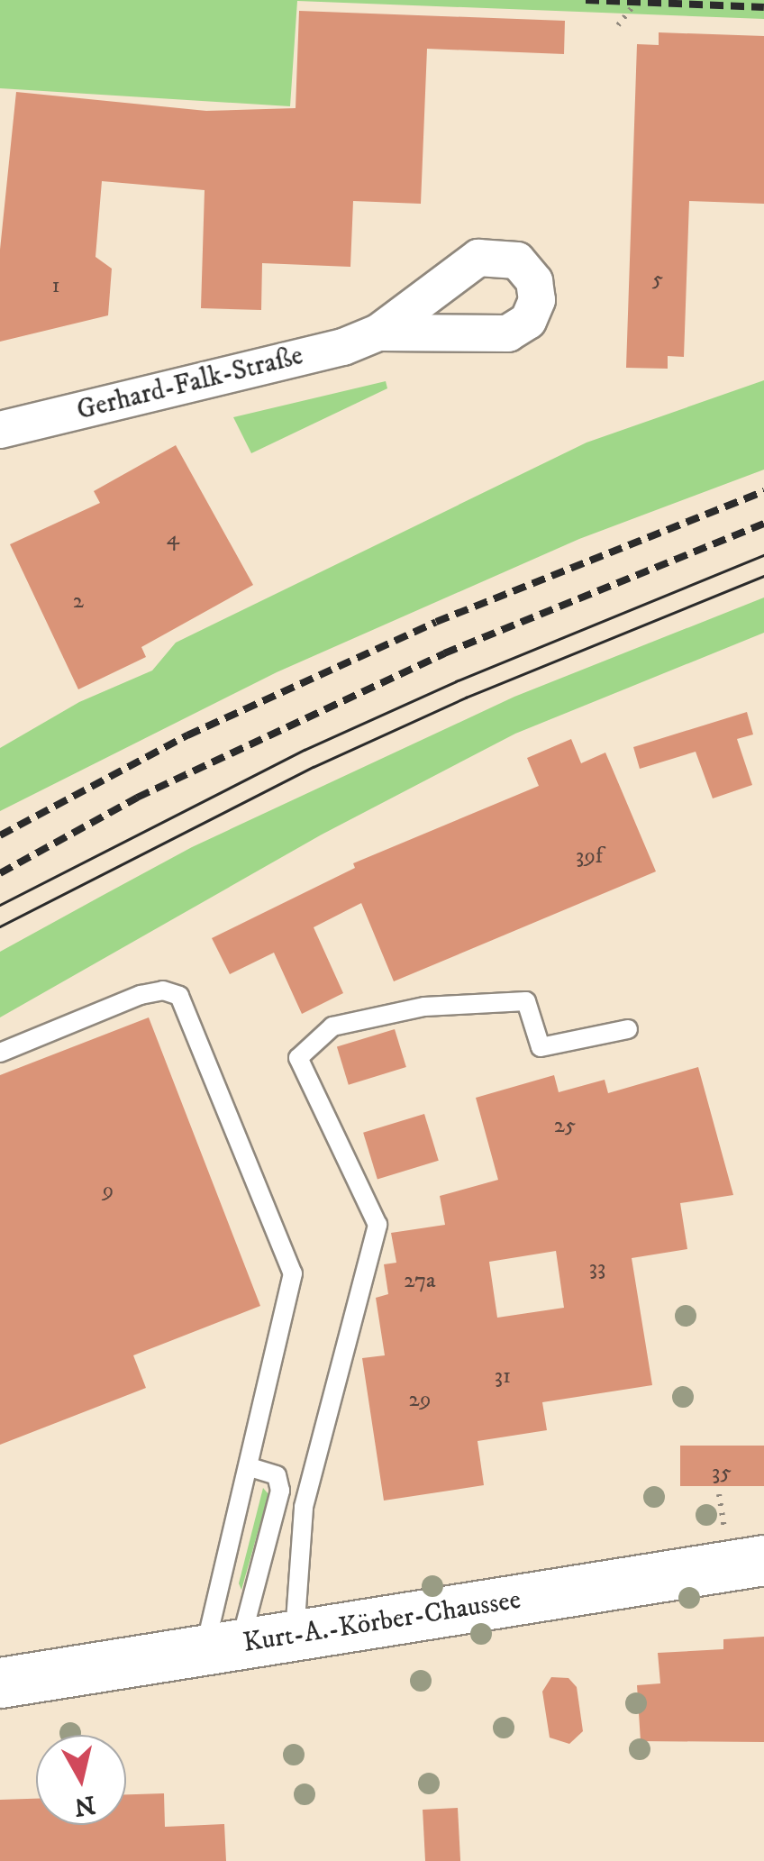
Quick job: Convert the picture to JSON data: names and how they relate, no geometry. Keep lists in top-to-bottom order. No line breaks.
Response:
{"streets":{"main road":["Kurt-A.-Körber-Chaussee"],"street":["Gerhard-Falk-Straße"]},"house_numbers":["5","1","4","2","39f","25","9","33","27a","31","29","35"],"north":"bottom"}
